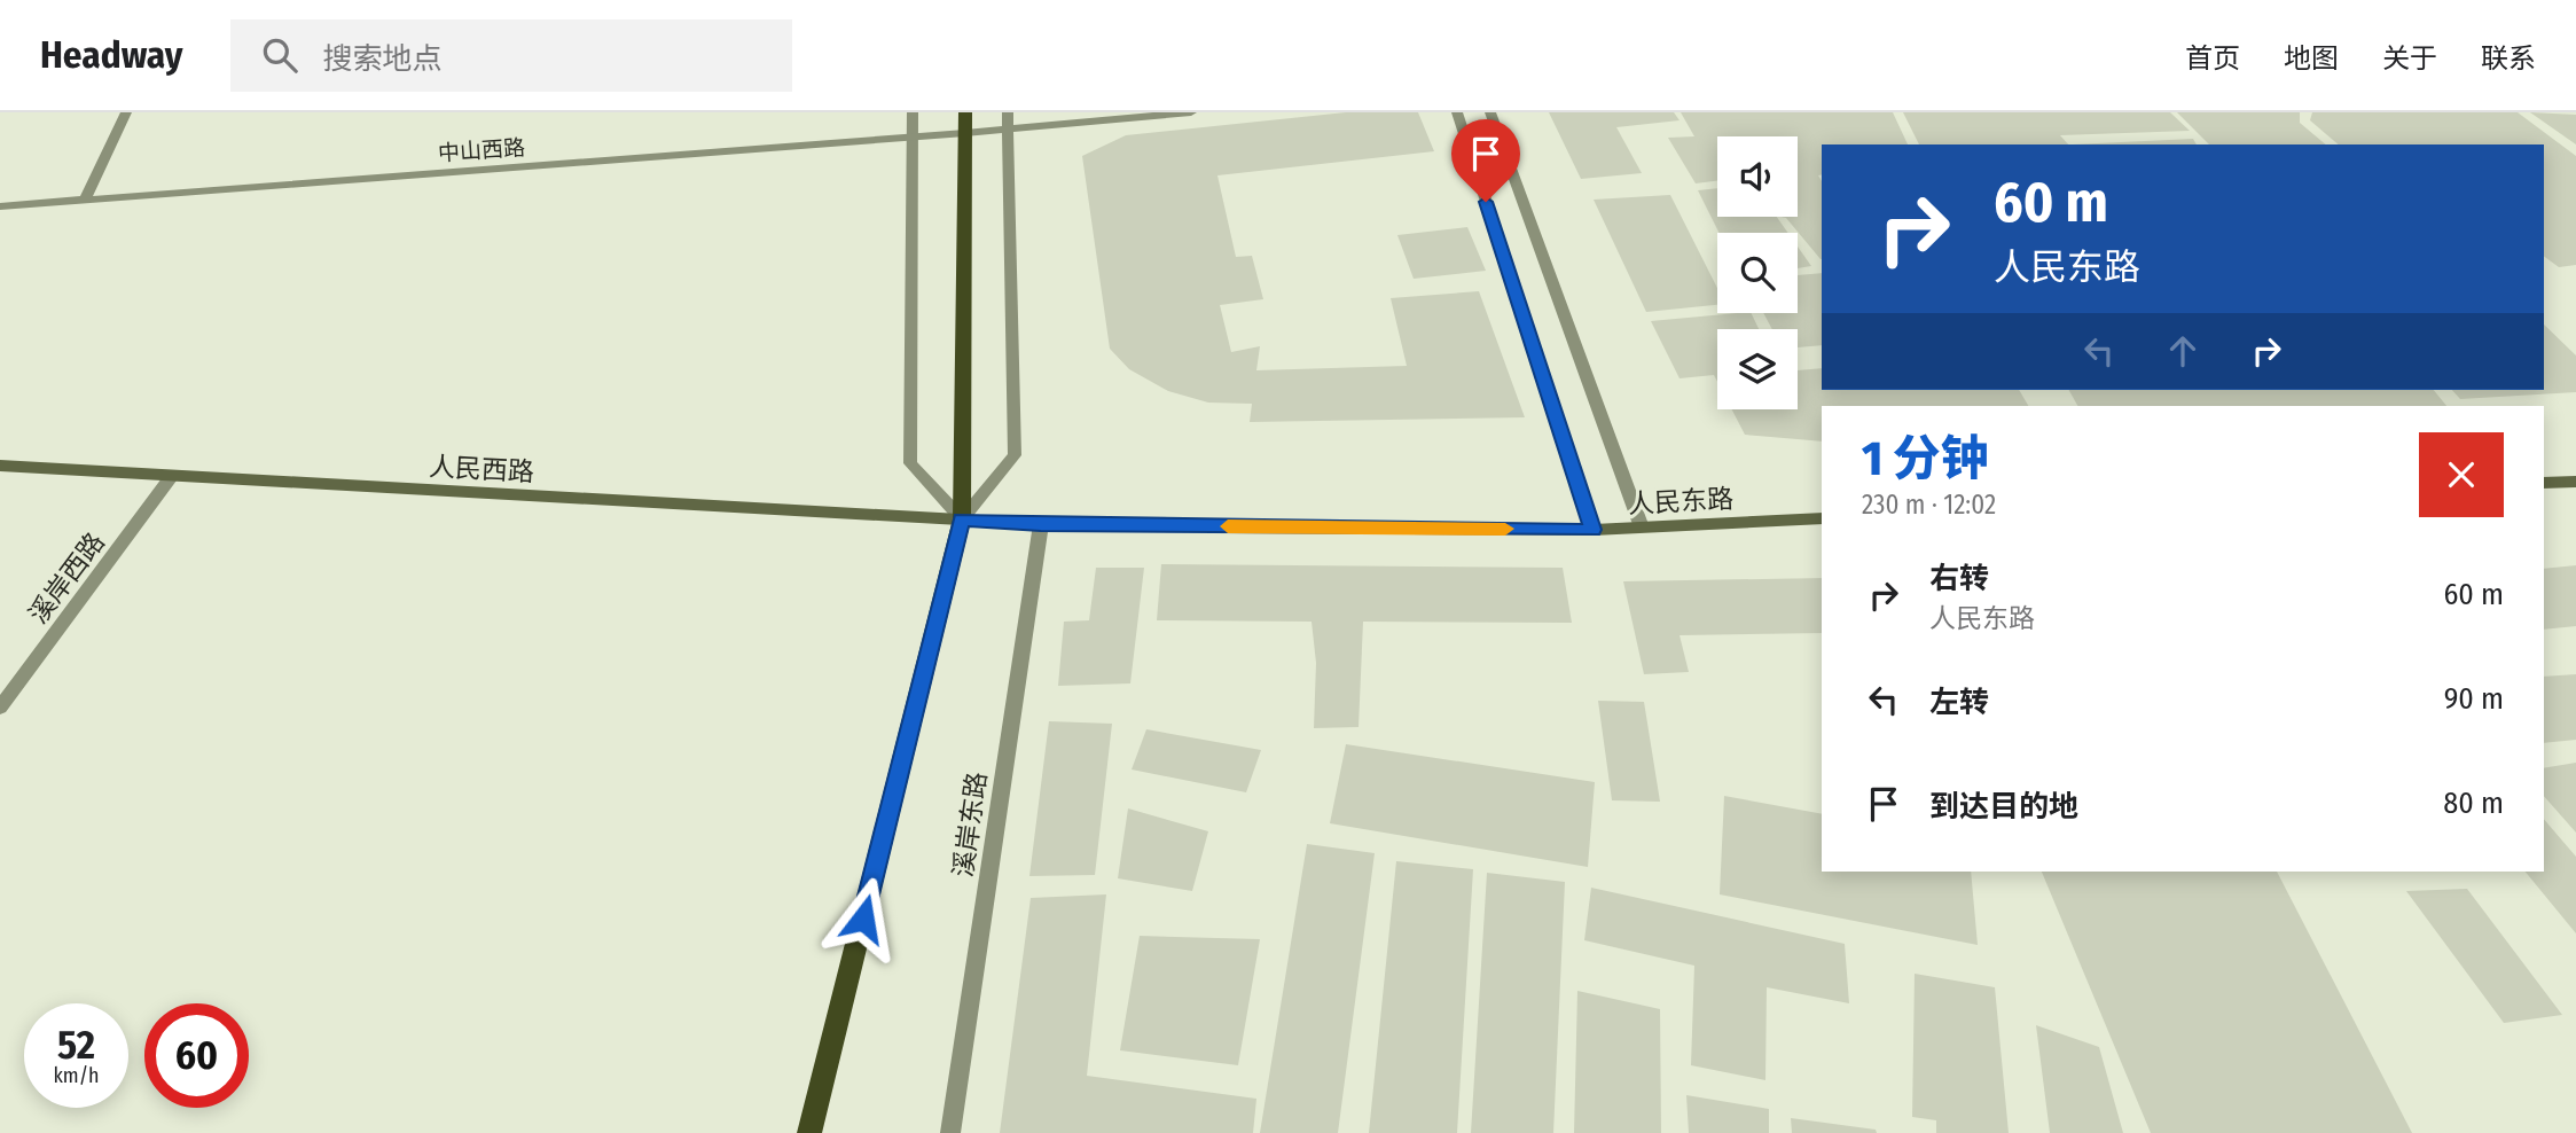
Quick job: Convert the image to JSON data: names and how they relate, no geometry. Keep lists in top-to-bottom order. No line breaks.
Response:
{"streets":{"main road":["人民西路","人民东路"],"street":["中山西路","溪岸西路","溪岸东路"]},"crossings":[["人民西路","人民东路"],["人民西路","溪岸西路"],["人民东路","溪岸东路"]],"page":{"header":"Headway","search":"搜索地点","nav":["首页","地图","关于","联系"],"turn":["60 m","人民东路"],"heading":["1 分钟","230 m · 12:02"],"list":[{"name":"右转","note":"人民东路","value":"60 m"},{"name":"左转","value":"90 m"},{"name":"到达目的地","value":"80 m"}],"speed":"52 km/h","limit":"60"}}
